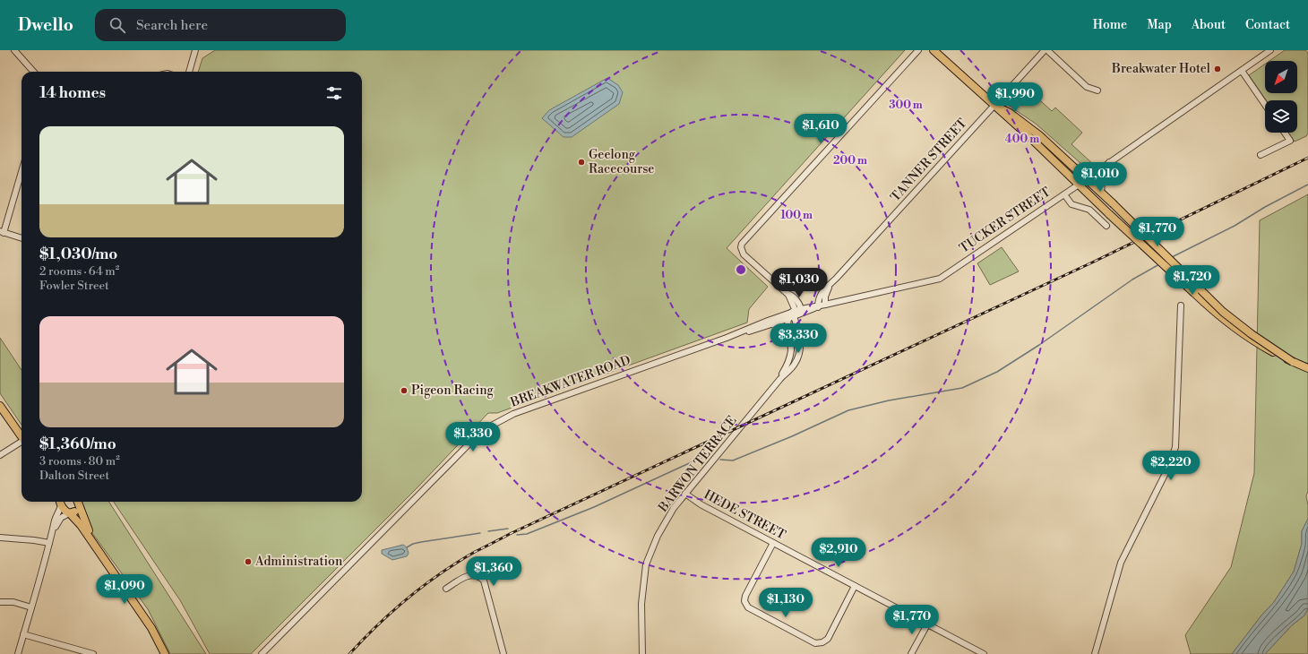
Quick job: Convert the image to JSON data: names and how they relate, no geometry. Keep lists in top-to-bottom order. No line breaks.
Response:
{"streets":{"main road":["TUCKER STREET"],"street":["TANNER STREET","BREAKWATER ROAD","BARWON TERRACE","HEDE STREET"]},"crossings":[["TANNER STREET","TUCKER STREET"],["TUCKER STREET","BREAKWATER ROAD"],["TUCKER STREET","BARWON TERRACE"],["BARWON TERRACE","HEDE STREET"]],"places":["Breakwater Hotel","Geelong Racecourse","Pigeon Racing","Administration"],"north":"bottom left","page":{"header":"Dwello","search":"Search here","nav":["Home","Map","About","Contact"],"heading":"14 homes","price":["$1,990","$1,610","$1,010","$1,770","$1,720","$1,030","$3,330","$1,330","$2,220","$2,910","$1,360","$1,090","$1,130","$1,770"],"list":[{"name":"$1,030/mo","note":"2 rooms · 64 m² · Fowler Street"},{"name":"$1,360/mo","note":"3 rooms · 80 m² · Dalton Street"}]},"rings":["300 m","400 m","200 m","100 m"]}
